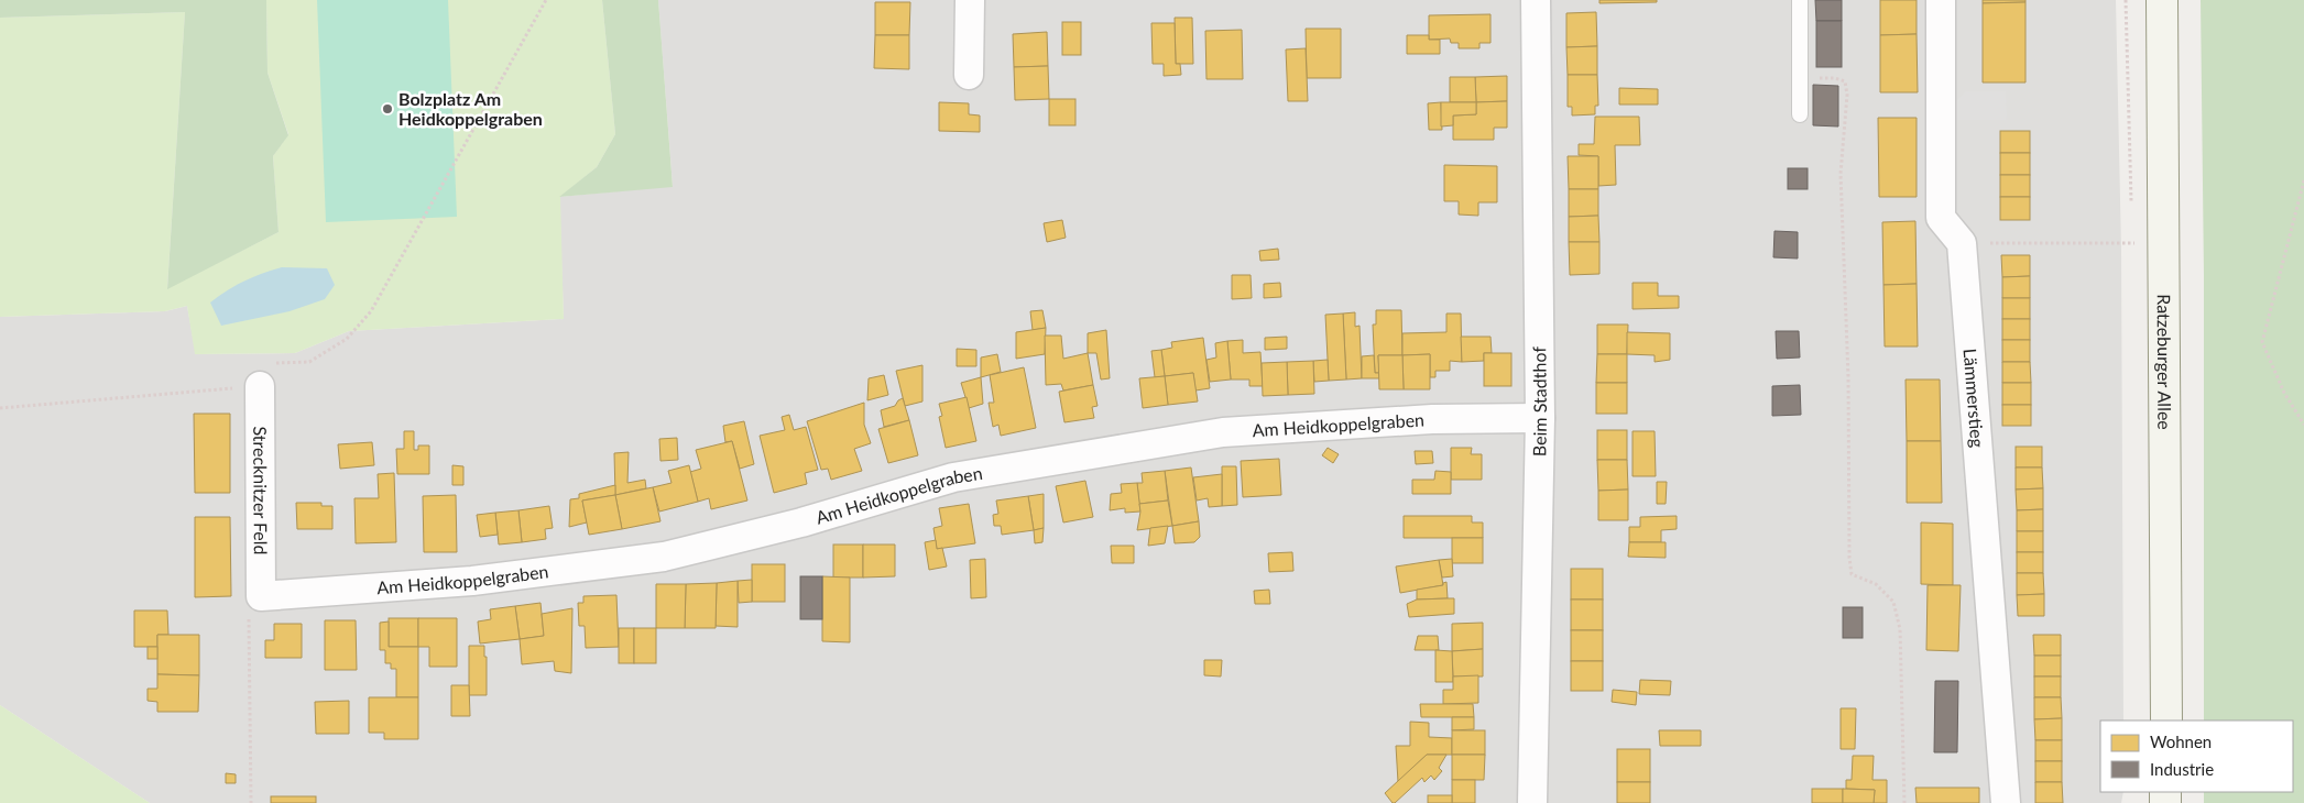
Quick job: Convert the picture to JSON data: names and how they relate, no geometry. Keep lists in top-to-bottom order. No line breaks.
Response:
{"streets":{"main road":["Ratzeburger Allee"],"street":["Lämmerstieg","Beim Stadthof","Am Heidkoppelgraben","Strecknitzer Feld"]},"crossings":[["Beim Stadthof","Am Heidkoppelgraben"],["Am Heidkoppelgraben","Strecknitzer Feld"]],"places":["Bolzplatz Am Heidkoppelgraben"],"legend":["Wohnen","Industrie"]}
